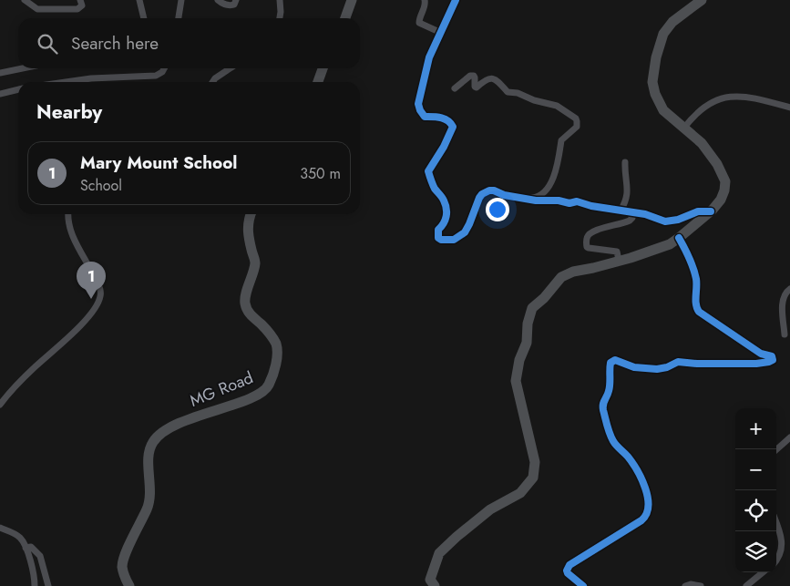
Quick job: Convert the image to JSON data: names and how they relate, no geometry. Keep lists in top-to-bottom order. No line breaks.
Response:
{"streets":{"main road":["MG Road"]},"page":{"search":"Search here","heading":"Nearby","list":[{"mark":"1","name":"Mary Mount School","note":"School","value":"350 m"}],"pins":"1","map_buttons":["+","−"]}}
